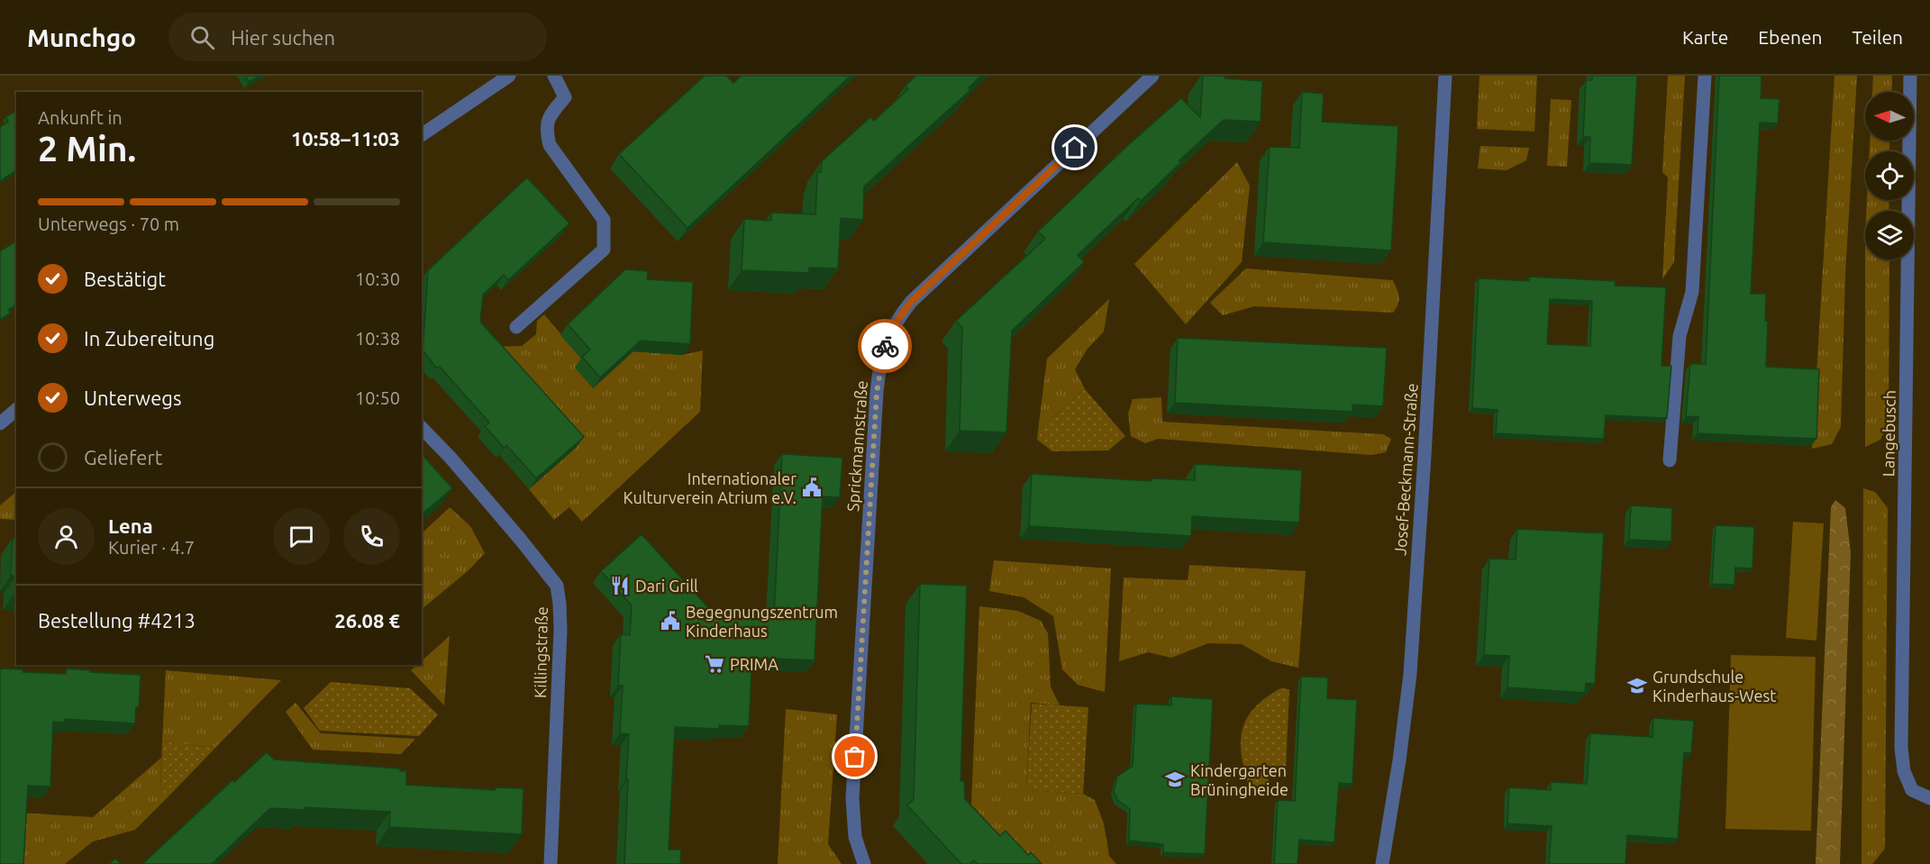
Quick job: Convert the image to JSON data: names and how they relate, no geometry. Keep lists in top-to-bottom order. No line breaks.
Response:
{"streets":{"street":["Langebusch","Sprickmannstraße","Josef-Beckmann-Straße","Killingstraße"]},"places":{"public building":["Internationaler Kulturverein Atrium e.V.","Begegnungszentrum Kinderhaus"],"restaurant":["Dari Grill"],"supermarket":["PRIMA"],"school or university":["Grundschule Kinderhaus-West","Kindergarten Brüningheide"]},"north":"left","page":{"header":"Munchgo","search":"Hier suchen","nav":["Karte","Ebenen","Teilen"],"heading":["2 Min.","Ankunft in","10:58–11:03"],"panel":["Lena","Kurier · 4.7","Bestellung #4213","26.08 €"],"bar":"Unterwegs · 70 m","list":[["Bestätigt","10:30"],["In Zubereitung","10:38"],["Unterwegs","10:50"],"Geliefert"]}}
